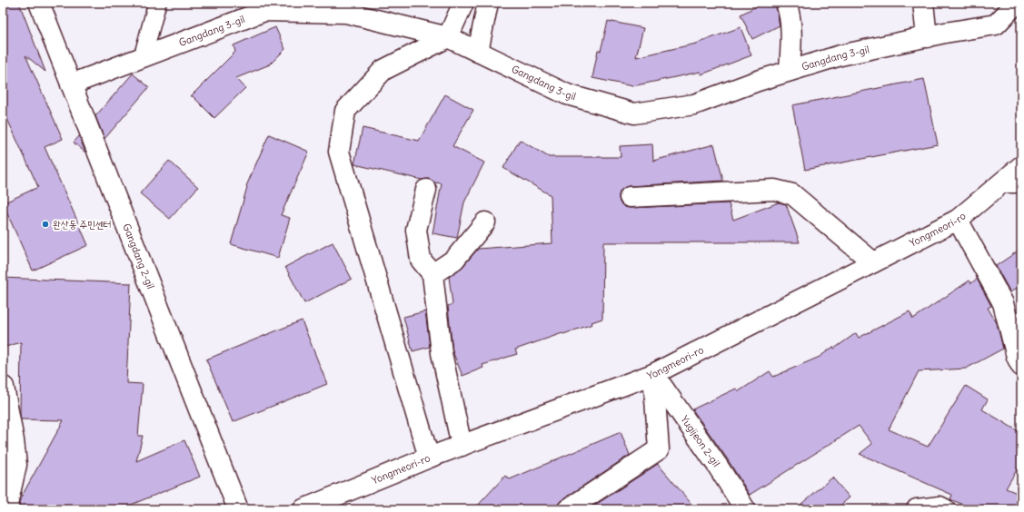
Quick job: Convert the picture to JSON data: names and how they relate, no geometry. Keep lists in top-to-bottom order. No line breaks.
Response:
{"streets":{"street":["Gangdang 3-gil","Yongmeori-ro","Gangdang 2-gil","Yugijeon 2-gil"]},"crossings":[["Gangdang 3-gil","Gangdang 2-gil"],["Yongmeori-ro","Yugijeon 2-gil"]],"places":["완산동 주민센터"]}
